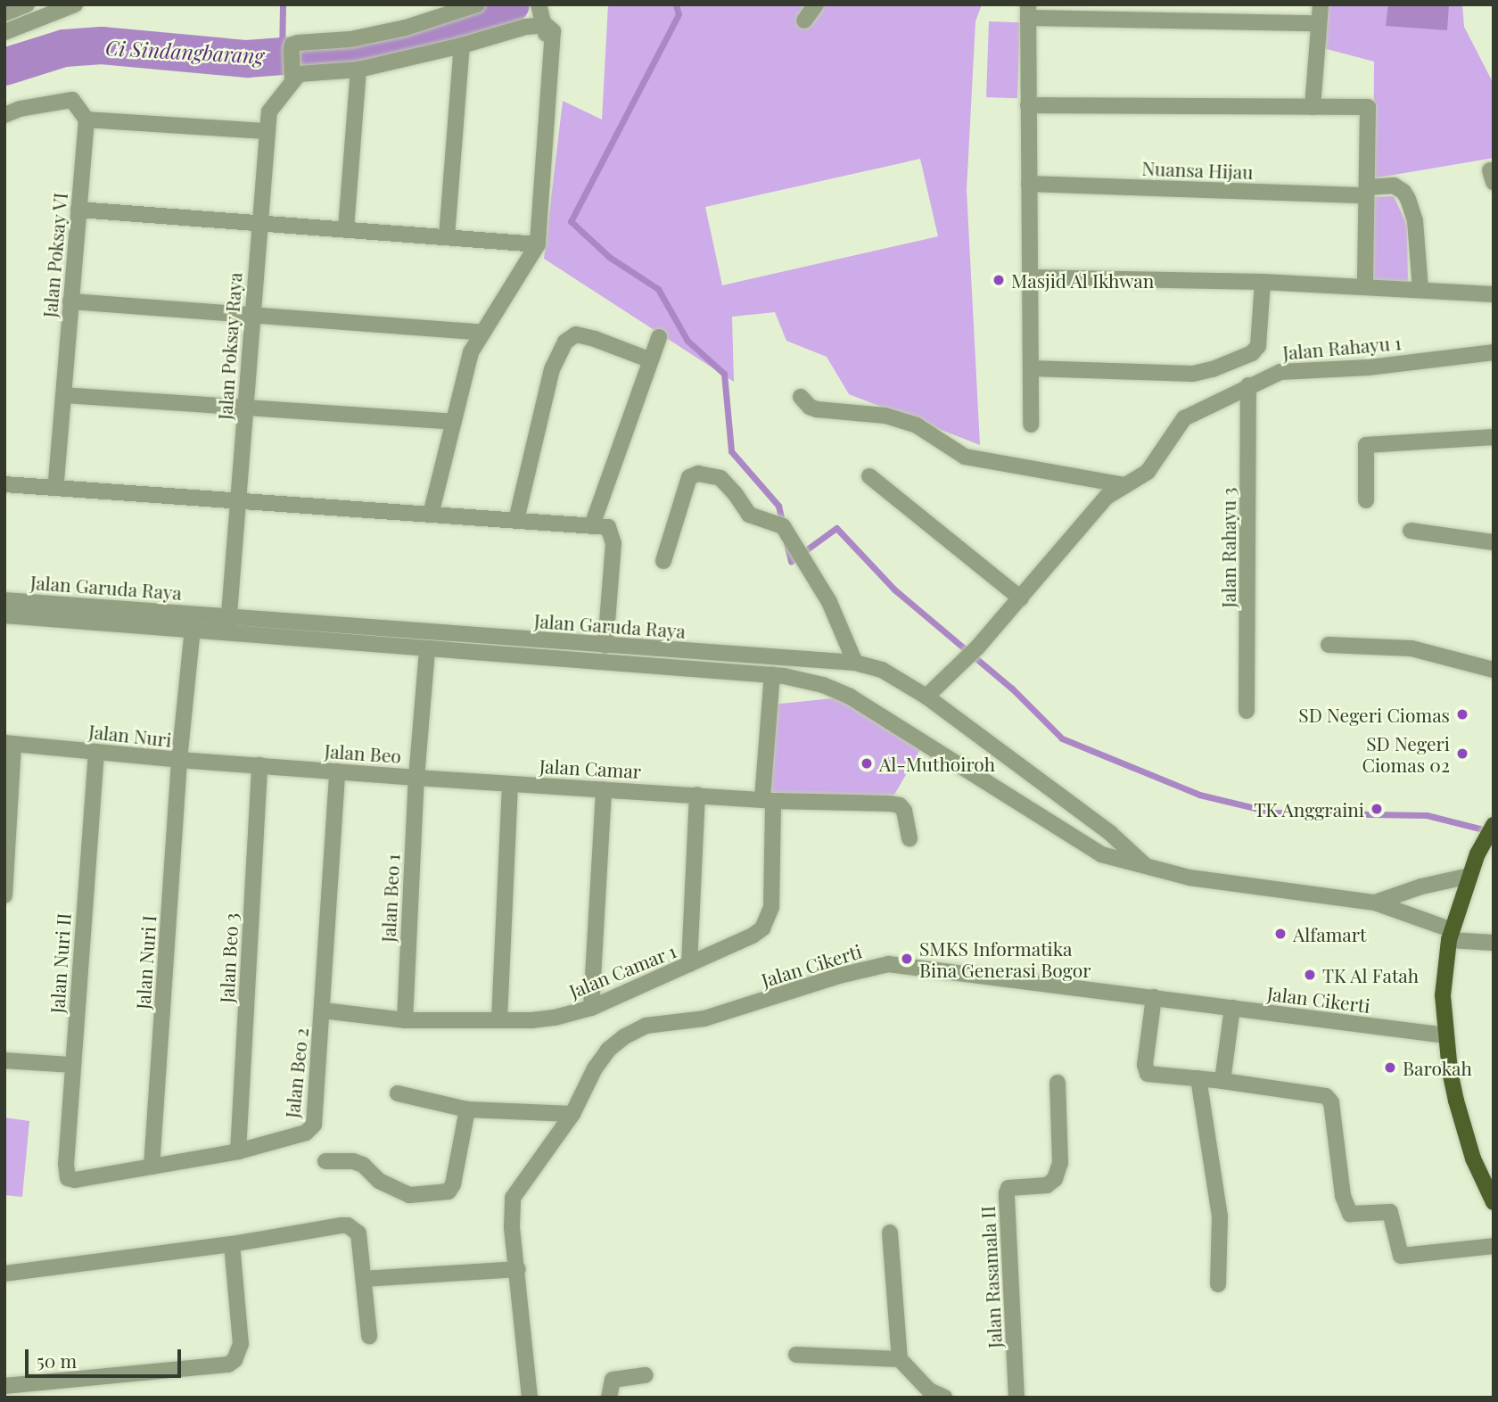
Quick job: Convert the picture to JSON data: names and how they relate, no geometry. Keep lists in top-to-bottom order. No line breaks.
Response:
{"streets":{"street":["Nuansa Hijau","Jalan Poksay VI","Jalan Poksay Raya","Jalan Rahayu 1","Jalan Rahayu 3","Jalan Garuda Raya","Jalan Nuri","Jalan Beo","Jalan Camar","Jalan Beo 1","Jalan Beo 3","Jalan Nuri I","Jalan Nuri II","Jalan Cikerti","Jalan Camar 1","Jalan Beo 2","Jalan Rasamala II"]},"crossings":[["Jalan Poksay Raya","Jalan Garuda Raya"],["Jalan Rahayu 1","Jalan Rahayu 3"],["Jalan Rahayu 1","Jalan Garuda Raya"],["Jalan Garuda Raya","Jalan Nuri"],["Jalan Garuda Raya","Jalan Beo"],["Jalan Nuri","Jalan Beo"],["Jalan Nuri","Jalan Nuri I"],["Jalan Nuri","Jalan Nuri II"],["Jalan Beo","Jalan Camar"],["Jalan Beo","Jalan Beo 1"],["Jalan Beo","Jalan Beo 3"],["Jalan Beo","Jalan Nuri I"],["Jalan Beo","Jalan Beo 2"],["Jalan Camar","Jalan Beo 1"],["Jalan Camar","Jalan Camar 1"],["Jalan Beo 1","Jalan Camar 1"],["Jalan Beo 3","Jalan Beo 2"],["Jalan Nuri I","Jalan Beo 2"],["Jalan Nuri II","Jalan Beo 2"],["Jalan Camar 1","Jalan Beo 2"]],"water":["Ci Sindangbarang"],"places":["Masjid Al Ikhwan","SD Negeri Ciomas","SD Negeri Ciomas 02","Al-Muthoiroh","TK Anggraini","Alfamart","SMKS Informatika Bina Generasi Bogor","TK Al Fatah","Barokah"],"scale_bar":"50 m"}
